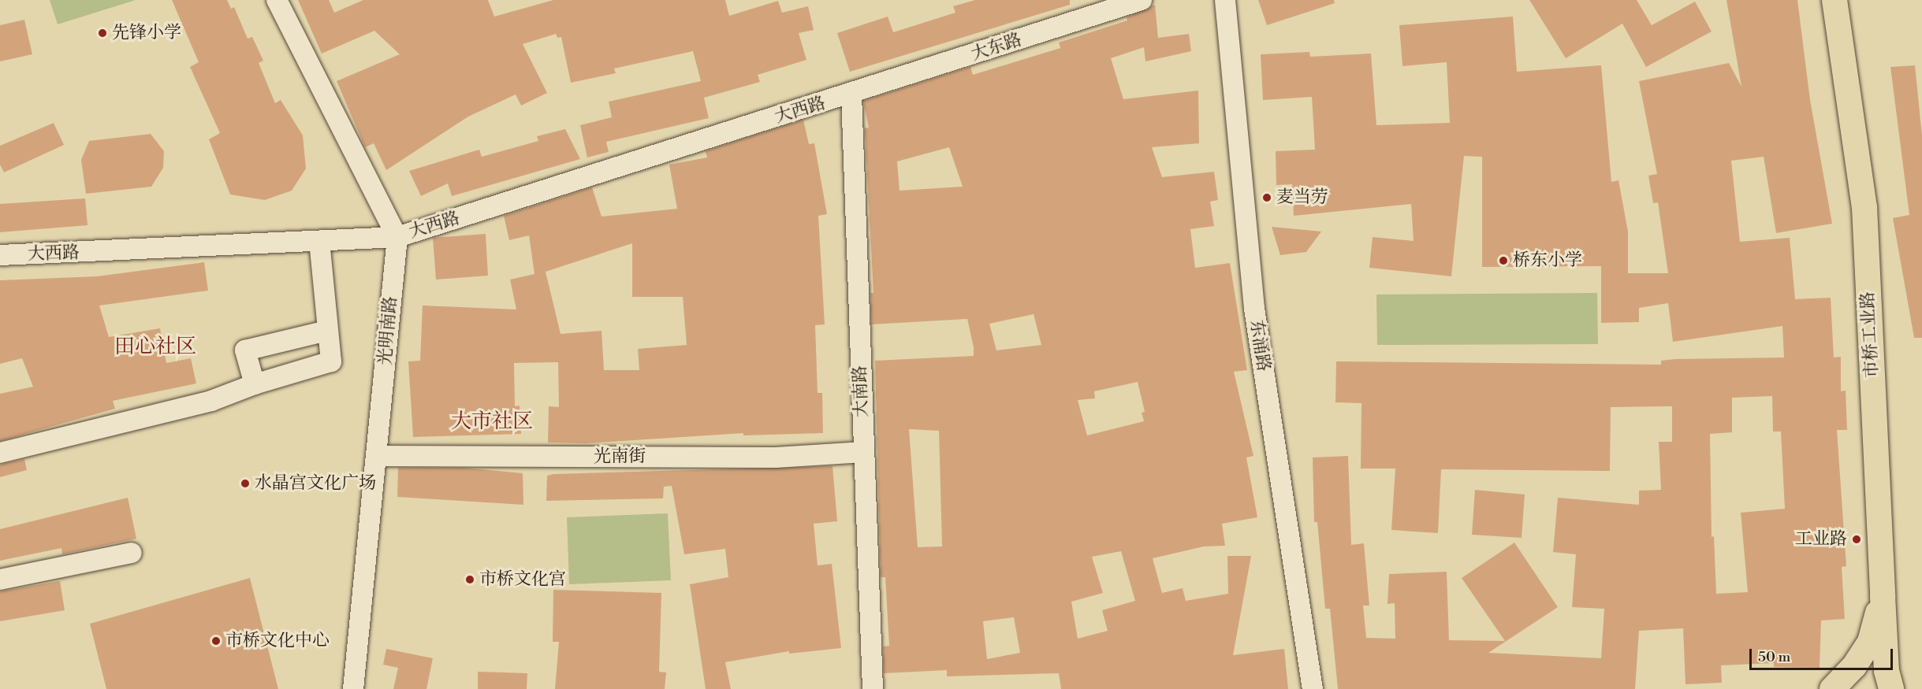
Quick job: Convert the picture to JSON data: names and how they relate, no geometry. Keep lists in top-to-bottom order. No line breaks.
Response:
{"streets":{"main road":["市桥工业路"],"street":["大东路","大西路","光明南路","东涌路","大南路","光南街"]},"crossings":[["大东路","大西路"],["大东路","大南路"],["大西路","光明南路"],["大西路","大南路"],["光明南路","光南街"],["大南路","光南街"]],"districts":["田心社区","大市社区"],"places":["先锋小学","麦当劳","桥东小学","水晶宫文化广场","工业路","市桥文化宫","市桥文化中心"],"scale_bar":"50 m"}
